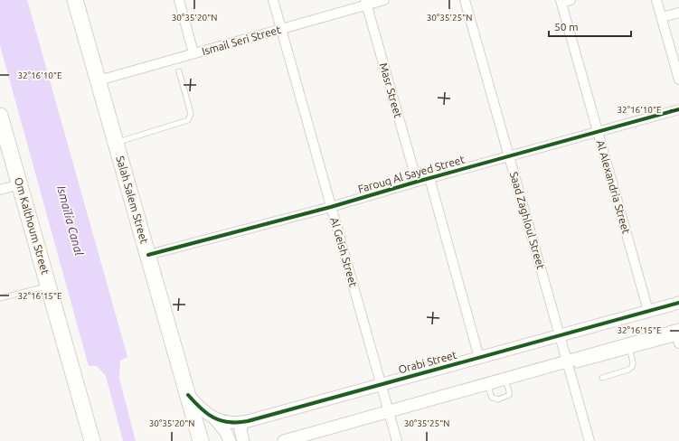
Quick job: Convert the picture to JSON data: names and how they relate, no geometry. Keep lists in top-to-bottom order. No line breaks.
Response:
{"streets":{"highway":["Salah Salem Street","Om Kalthoum Street"],"street":["Ismail Seri Street","Masr Street","Farouq Al Sayed Street","Al Alexandria Street","Saad Zaghloul Street","Al Geish Street","Orabi Street"]},"crossings":[["Ismail Seri Street","Masr Street"],["Ismail Seri Street","Salah Salem Street"],["Ismail Seri Street","Al Geish Street"],["Masr Street","Farouq Al Sayed Street"],["Farouq Al Sayed Street","Al Alexandria Street"],["Farouq Al Sayed Street","Salah Salem Street"],["Farouq Al Sayed Street","Saad Zaghloul Street"],["Farouq Al Sayed Street","Al Geish Street"],["Al Alexandria Street","Orabi Street"],["Salah Salem Street","Orabi Street"],["Saad Zaghloul Street","Orabi Street"],["Al Geish Street","Orabi Street"]],"water":["Ismaïlia Canal"],"scale_bar":"50 m","coordinates":["30°35'20\"N","30°35'25\"N","32°16'10\"E","32°16'15\"E"]}
